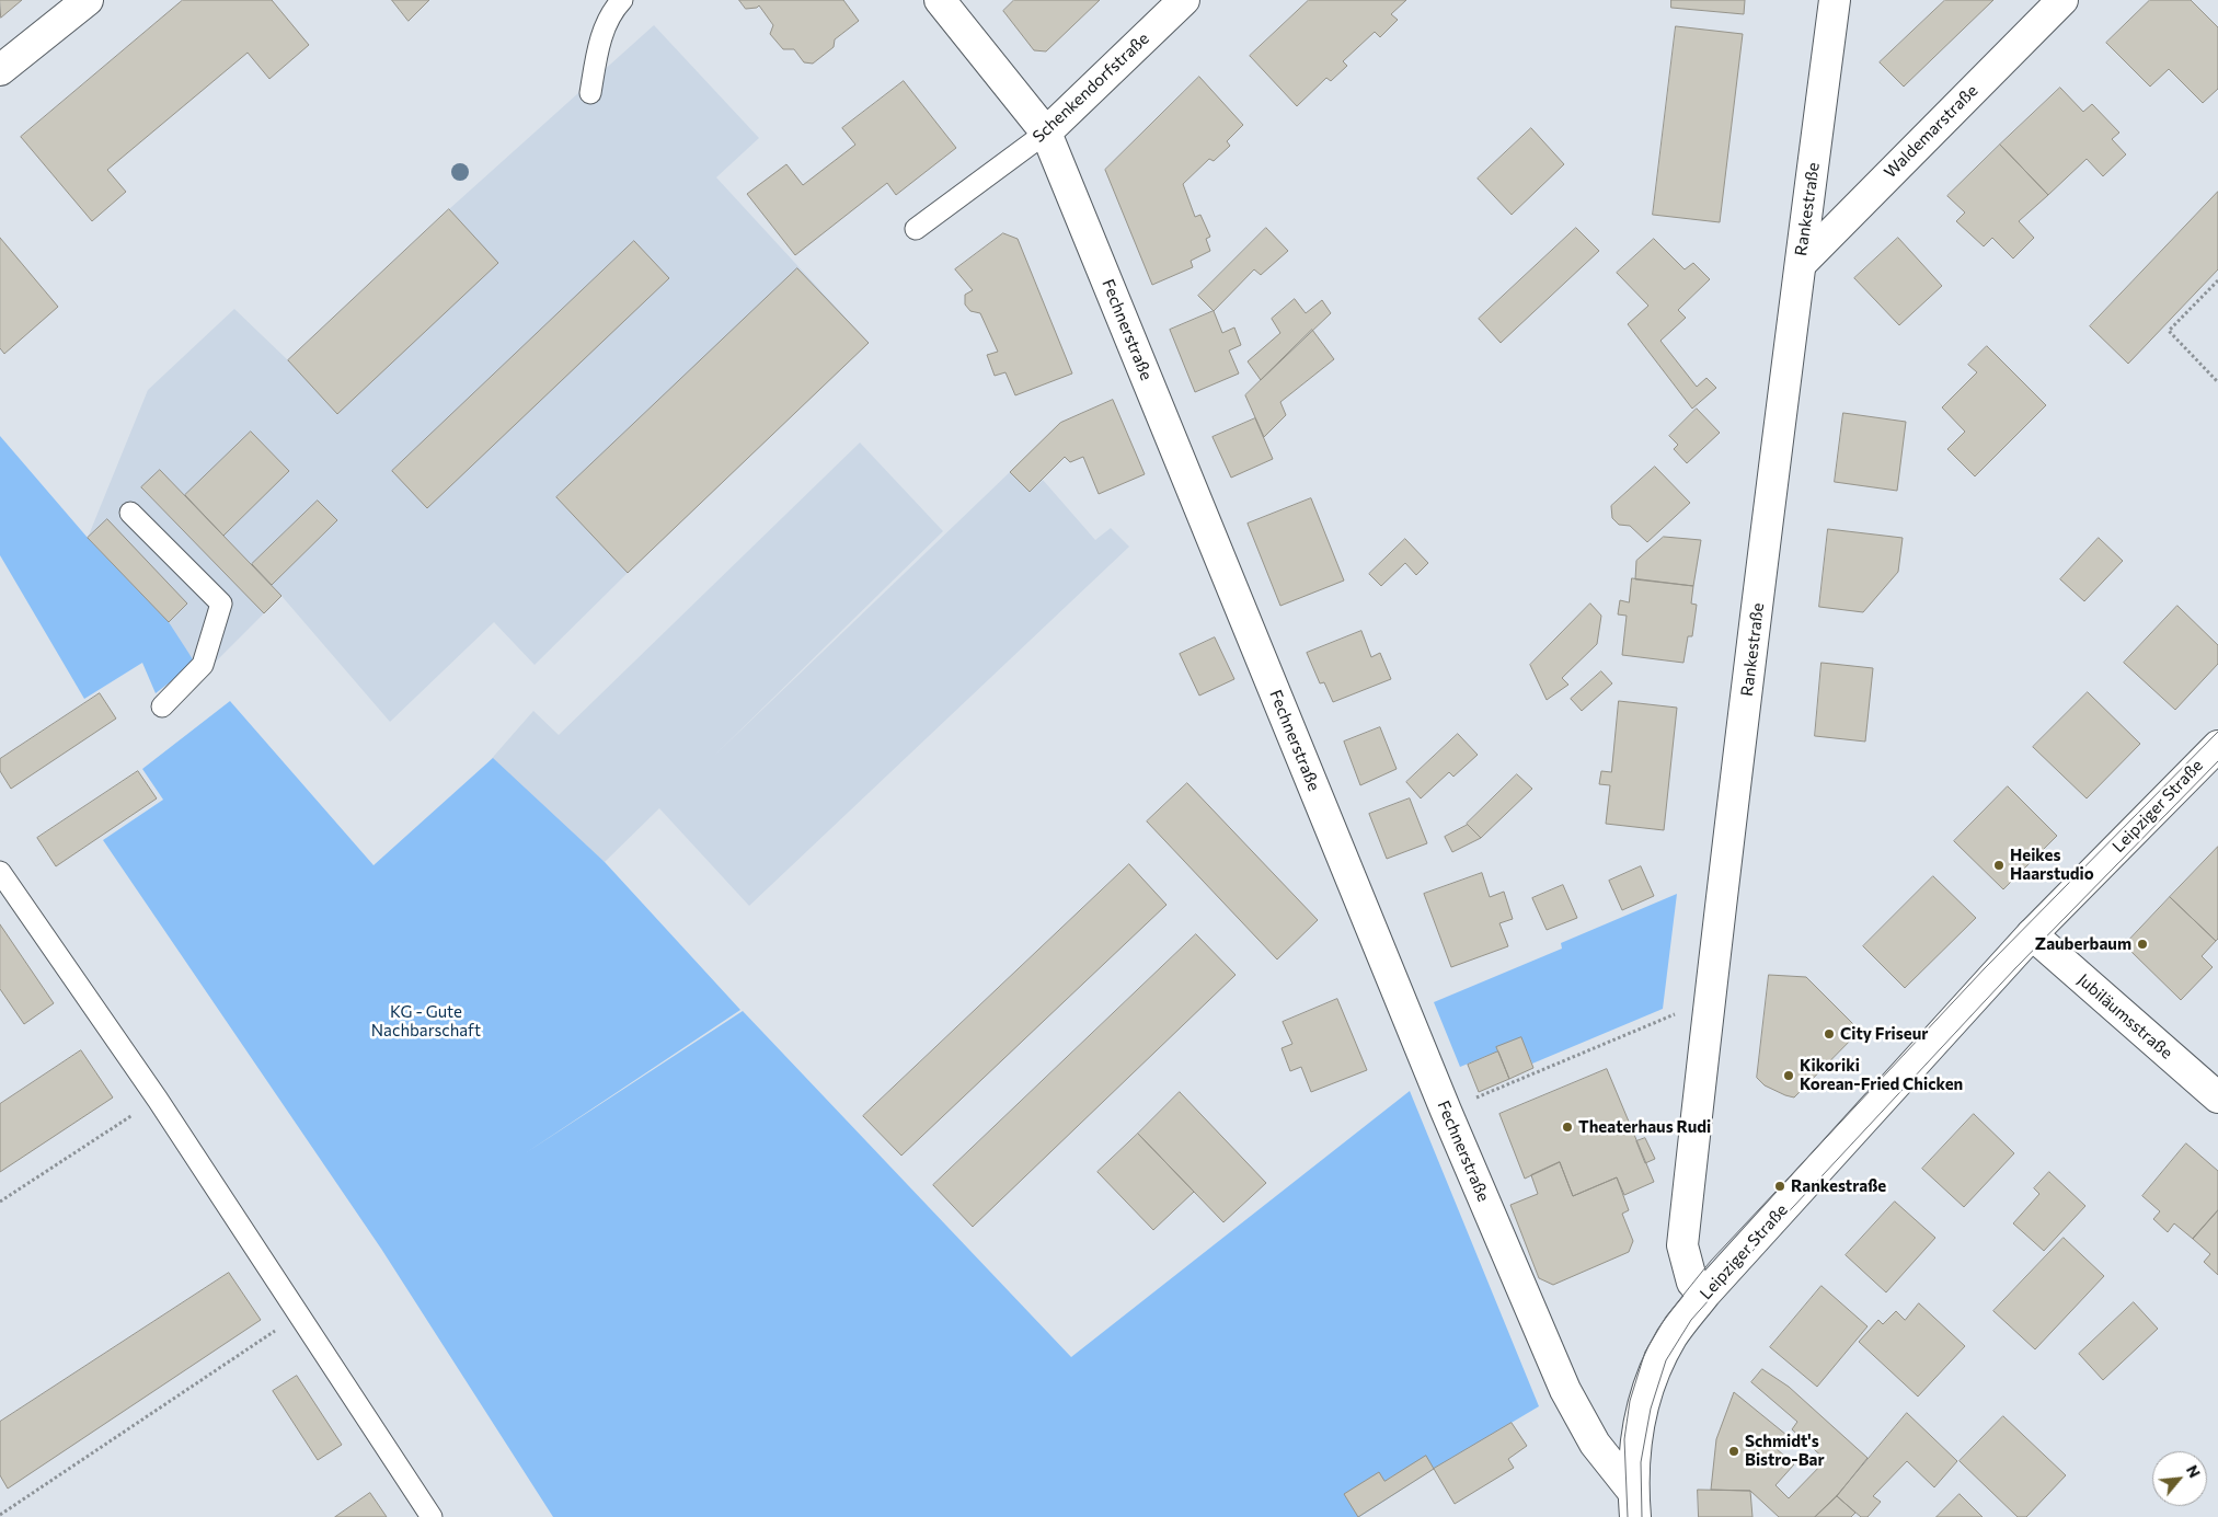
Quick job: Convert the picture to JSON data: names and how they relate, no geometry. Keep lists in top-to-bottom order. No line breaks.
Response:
{"streets":{"street":["Schenkendorfstraße","Waldemarstraße","Rankestraße","Fechnerstraße","Leipziger Straße","Jubiläumsstraße"]},"crossings":[["Schenkendorfstraße","Fechnerstraße"],["Waldemarstraße","Rankestraße"],["Rankestraße","Leipziger Straße"],["Fechnerstraße","Leipziger Straße"],["Leipziger Straße","Jubiläumsstraße"]],"parks":["KG - Gute Nachbarschaft"],"places":["Heikes Haarstudio","Zauberbaum","City Friseur","Kikoriki Korean-Fried Chicken","Theaterhaus Rudi","Rankestraße","Schmidt's Bistro-Bar"],"north":"top right"}
